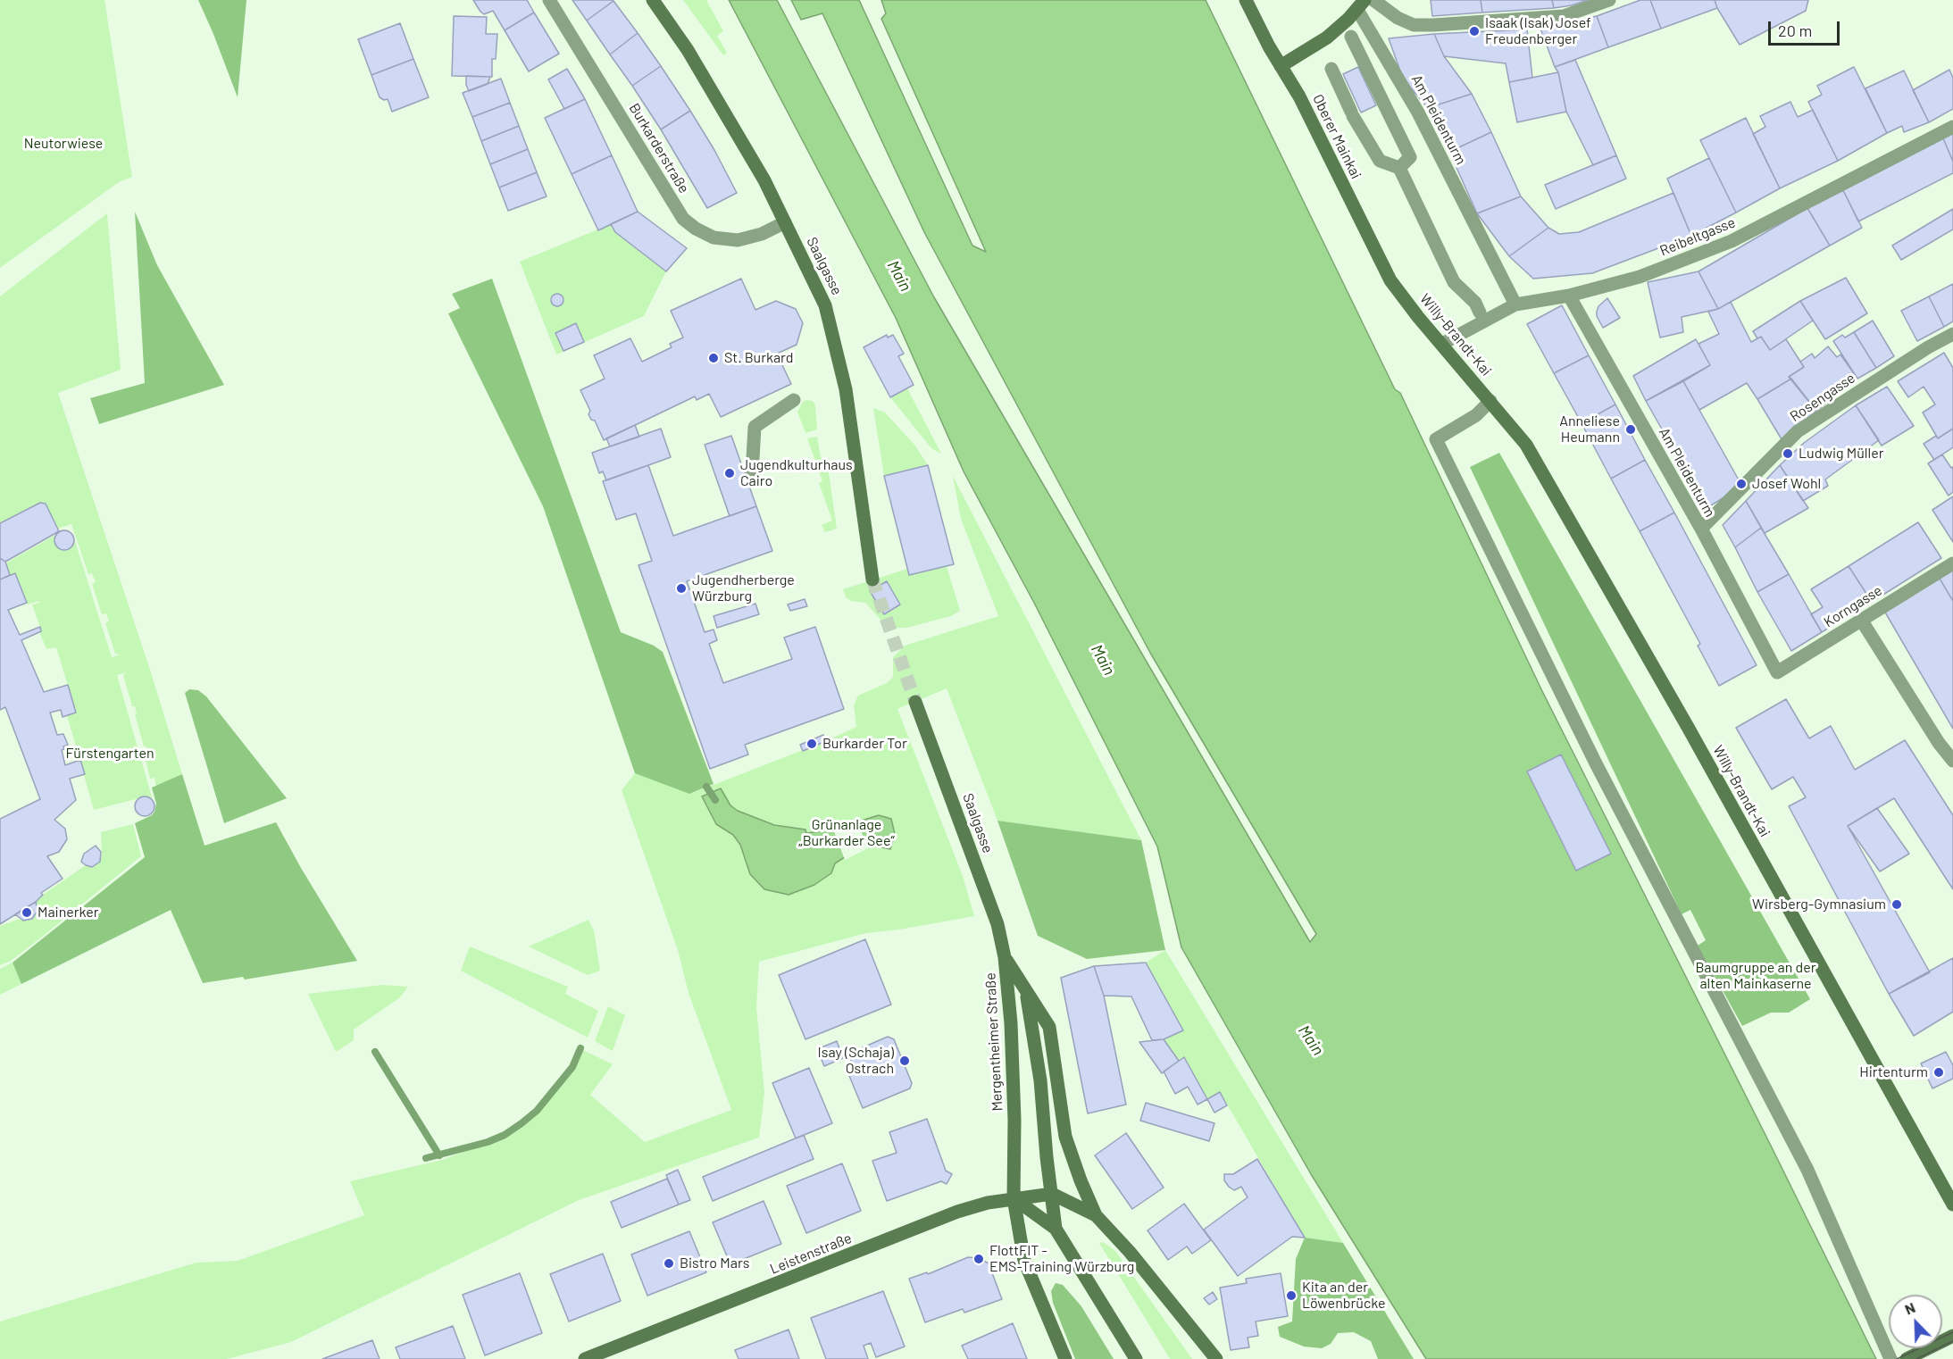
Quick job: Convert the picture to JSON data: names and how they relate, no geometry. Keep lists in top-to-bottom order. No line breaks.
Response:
{"streets":{"main road":["Oberer Mainkai","Saalgasse","Willy-Brandt-Kai","Mergentheimer Straße","Leistenstraße"],"street":["Am Pleidenturm","Burkarderstraße","Reibeltgasse","Rosengasse","Korngasse"]},"crossings":[["Am Pleidenturm","Reibeltgasse"],["Am Pleidenturm","Rosengasse"],["Am Pleidenturm","Korngasse"],["Oberer Mainkai","Willy-Brandt-Kai"],["Burkarderstraße","Saalgasse"],["Reibeltgasse","Willy-Brandt-Kai"],["Saalgasse","Mergentheimer Straße"],["Mergentheimer Straße","Leistenstraße"]],"water":["Main"],"parks":["Neutorwiese","Fürstengarten","Grünanlage „Burkarder See“","Baumgruppe an der alten Mainkaserne"],"places":["Isaak (Isak) Josef Freudenberger","St. Burkard","Anneliese Heumann","Ludwig Müller","Jugendkulturhaus Cairo","Josef Wohl","Jugendherberge Würzburg","Burkarder Tor","Wirsberg-Gymnasium","Mainerker","Isay (Schaja) Ostrach","Hirtenturm","FlottFIT - EMS-Training Würzburg","Bistro Mars","Kita an der Löwenbrücke"],"scale_bar":"20 m","north":"top left"}
